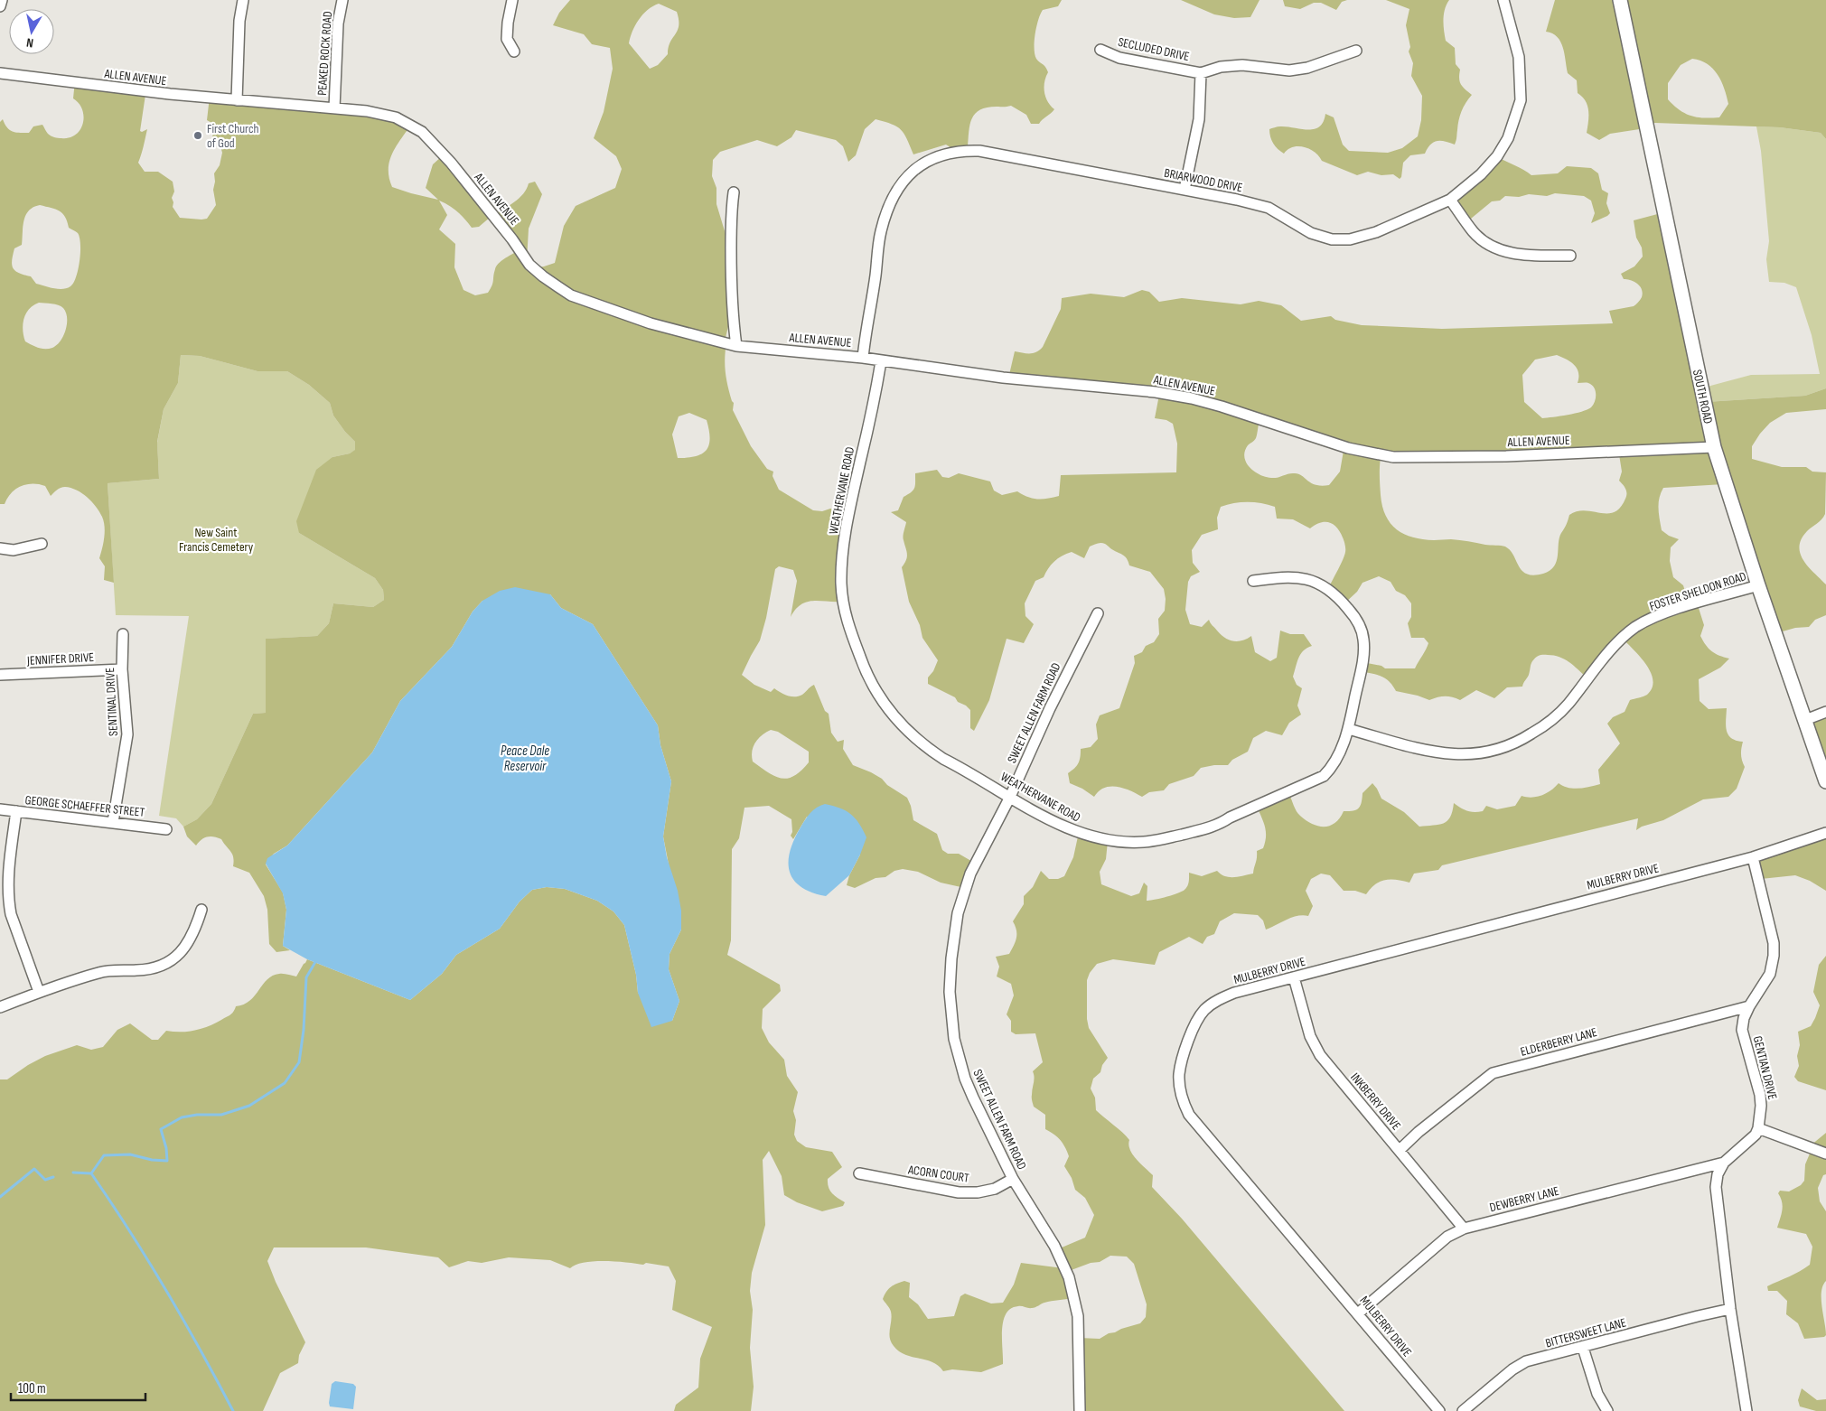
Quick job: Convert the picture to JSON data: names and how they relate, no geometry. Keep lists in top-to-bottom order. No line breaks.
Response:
{"streets":{"street":["SECLUDED DRIVE","PEAKED ROCK ROAD","ALLEN AVENUE","BRIARWOOD DRIVE","SOUTH ROAD","WEATHERVANE ROAD","FOSTER SHELDON ROAD","JENNIFER DRIVE","SENTINAL DRIVE","SWEET ALLEN FARM ROAD","GEORGE SCHAEFFER STREET","MULBERRY DRIVE","ELDERBERRY LANE","GENTIAN DRIVE","INKBERRY DRIVE","ACORN COURT","DEWBERRY LANE","BITTERSWEET LANE"]},"crossings":[["SECLUDED DRIVE","BRIARWOOD DRIVE"],["PEAKED ROCK ROAD","ALLEN AVENUE"],["ALLEN AVENUE","BRIARWOOD DRIVE"],["ALLEN AVENUE","SOUTH ROAD"],["ALLEN AVENUE","WEATHERVANE ROAD"],["SOUTH ROAD","FOSTER SHELDON ROAD"],["WEATHERVANE ROAD","FOSTER SHELDON ROAD"],["WEATHERVANE ROAD","SWEET ALLEN FARM ROAD"],["JENNIFER DRIVE","SENTINAL DRIVE"],["SENTINAL DRIVE","GEORGE SCHAEFFER STREET"],["SWEET ALLEN FARM ROAD","ACORN COURT"],["MULBERRY DRIVE","GENTIAN DRIVE"],["MULBERRY DRIVE","INKBERRY DRIVE"],["MULBERRY DRIVE","DEWBERRY LANE"],["ELDERBERRY LANE","GENTIAN DRIVE"],["ELDERBERRY LANE","INKBERRY DRIVE"],["INKBERRY DRIVE","DEWBERRY LANE"]],"water":["Peace Dale Reservoir"],"parks":["New Saint Francis Cemetery"],"places":["First Church of God"],"scale_bar":"100 m","north":"bottom"}
